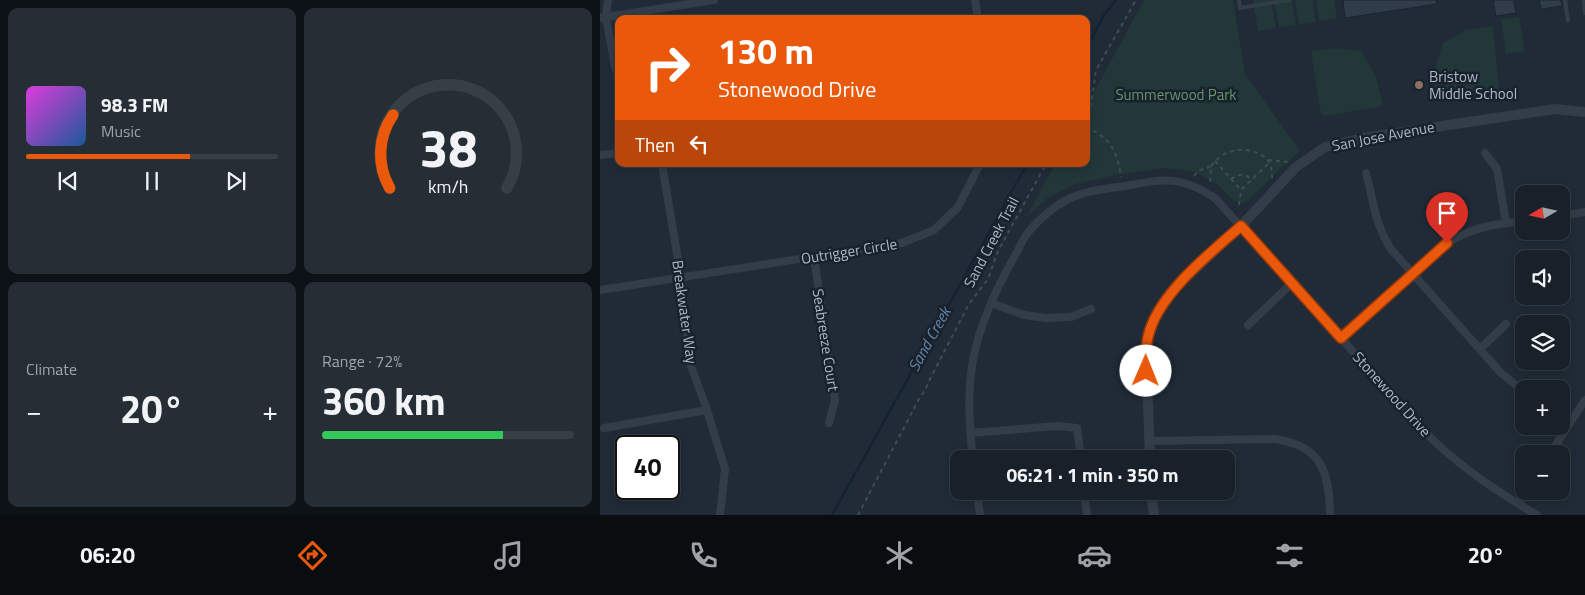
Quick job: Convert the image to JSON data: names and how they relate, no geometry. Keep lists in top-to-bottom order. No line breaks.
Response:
{"streets":{"street":["San Jose Avenue","Outrigger Circle","Breakwater Way","Seabreeze Court","Stonewood Drive"],"path":["Sand Creek Trail"]},"crossings":[["San Jose Avenue","Stonewood Drive"],["Outrigger Circle","Breakwater Way"],["Outrigger Circle","Seabreeze Court"]],"water":["Sand Creek"],"parks":["Summerwood Park"],"places":["Bristow Middle School"],"north":"left","page":{"turn":["130 m","Stonewood Drive"],"song":["98.3 FM","Music"],"then":"Then","map_buttons":["+","−"],"tile":["Climate",["Range · 72%","360 km"]],"heat":["−","20°","+"],"limit":"40","trip":"06:21 · 1 min · 350 m","tabs":["06:20","20°"],"gauge":["38","km/h"]}}
